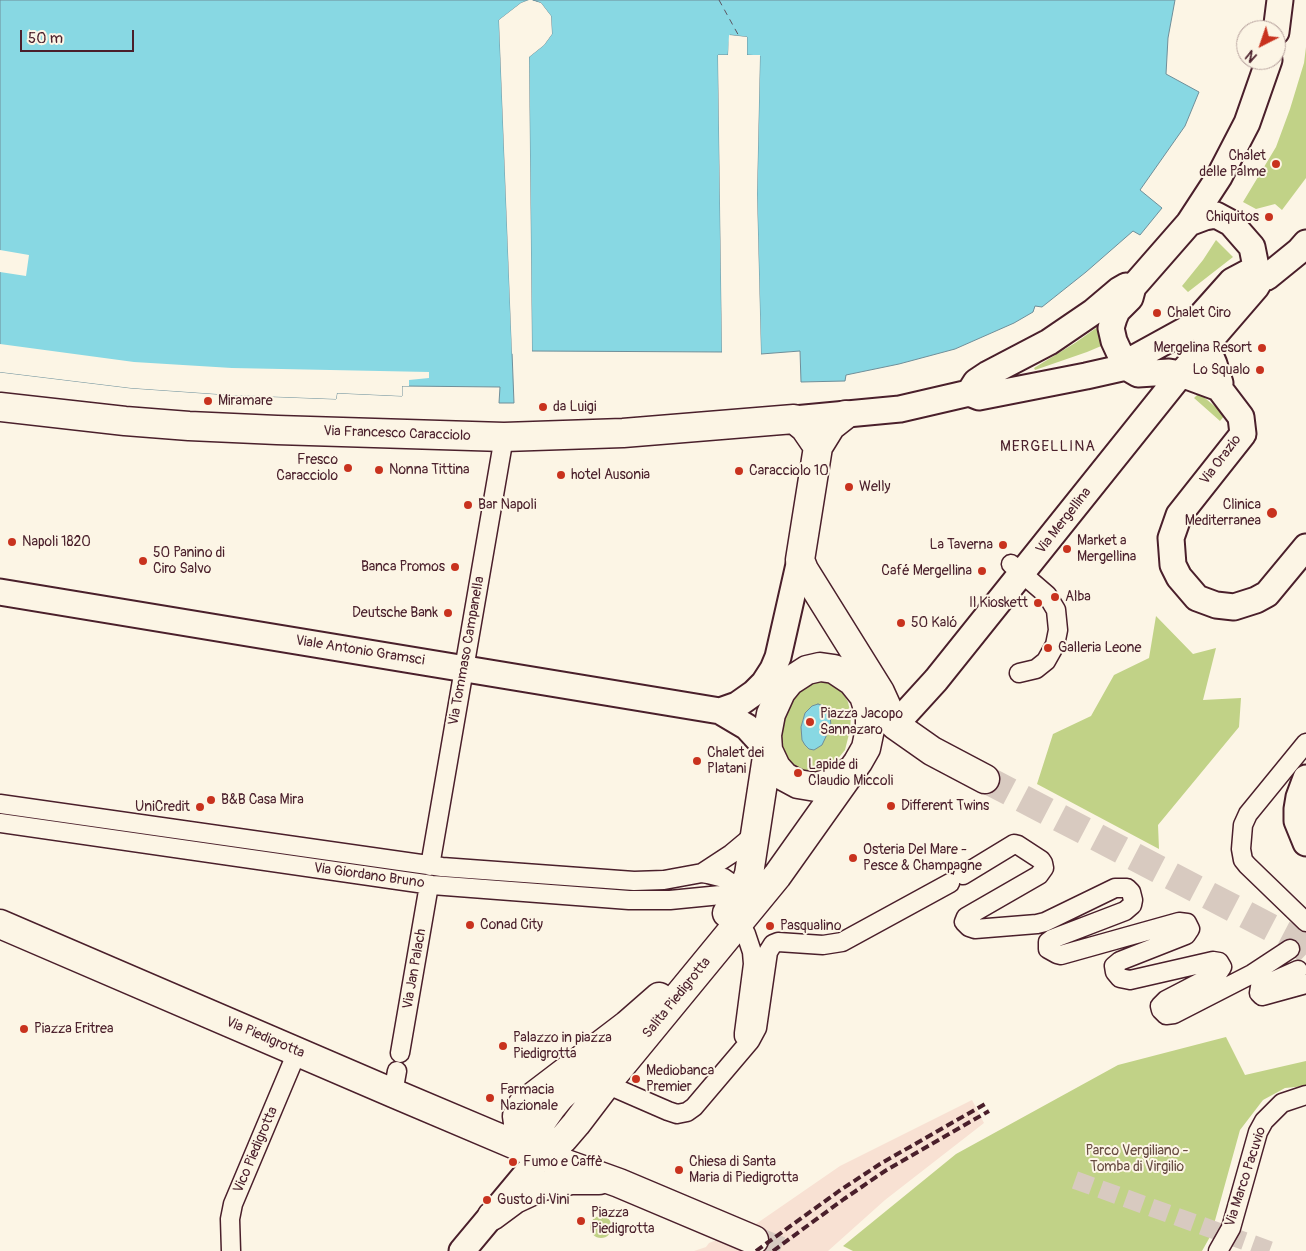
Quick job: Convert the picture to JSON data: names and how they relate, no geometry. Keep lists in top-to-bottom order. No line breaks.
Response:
{"streets":{"main road":["Via Francesco Caracciolo","Via Mergellina","Salita Piedigrotta","Via Piedigrotta"],"street":["Via Orazio","Viale Antonio Gramsci","Via Tommaso Campanella","Via Giordano Bruno","Via Jan Palach","Vico Piedigrotta","Via Marco Pacuvio"]},"crossings":[["Via Francesco Caracciolo","Via Tommaso Campanella"],["Via Orazio","Via Mergellina"],["Viale Antonio Gramsci","Via Tommaso Campanella"],["Via Giordano Bruno","Via Jan Palach"],["Via Giordano Bruno","Salita Piedigrotta"],["Salita Piedigrotta","Via Piedigrotta"],["Via Piedigrotta","Vico Piedigrotta"]],"districts":["MERGELLINA"],"parks":["Parco Vergiliano - Tomba di Virgilio"],"places":["Chalet delle Palme","Chiquitos","Chalet Ciro","Mergelina Resort","Lo Squalo","Miramare","da Luigi","Fresco Caracciolo","Nonna Tittina","Caracciolo 10","hotel Ausonia","Welly","Bar Napoli","Clinica Mediterranea","Napoli 1820","La Taverna","Market a Mergellina","50 Panino di Ciro Salvo","Banca Promos","Café Mergellina","Alba","Il Kioskett","Deutsche Bank","50 Kaló","Galleria Leone","Piazza Jacopo Sannazaro","Chalet dei Platani","Lapide di Claudio Miccoli","B&B Casa Mira","Different Twins","UniCredit","Osteria Del Mare - Pesce & Champagne","Conad City","Pasqualino","Piazza Eritrea","Palazzo in piazza Piedigrotta","Mediobanca Premier","Farmacia Nazionale","Fumo e Caffè","Chiesa di Santa Maria di Piedigrotta","Gusto di Vini","Piazza Piedigrotta"],"scale_bar":"50 m","north":"bottom left"}
